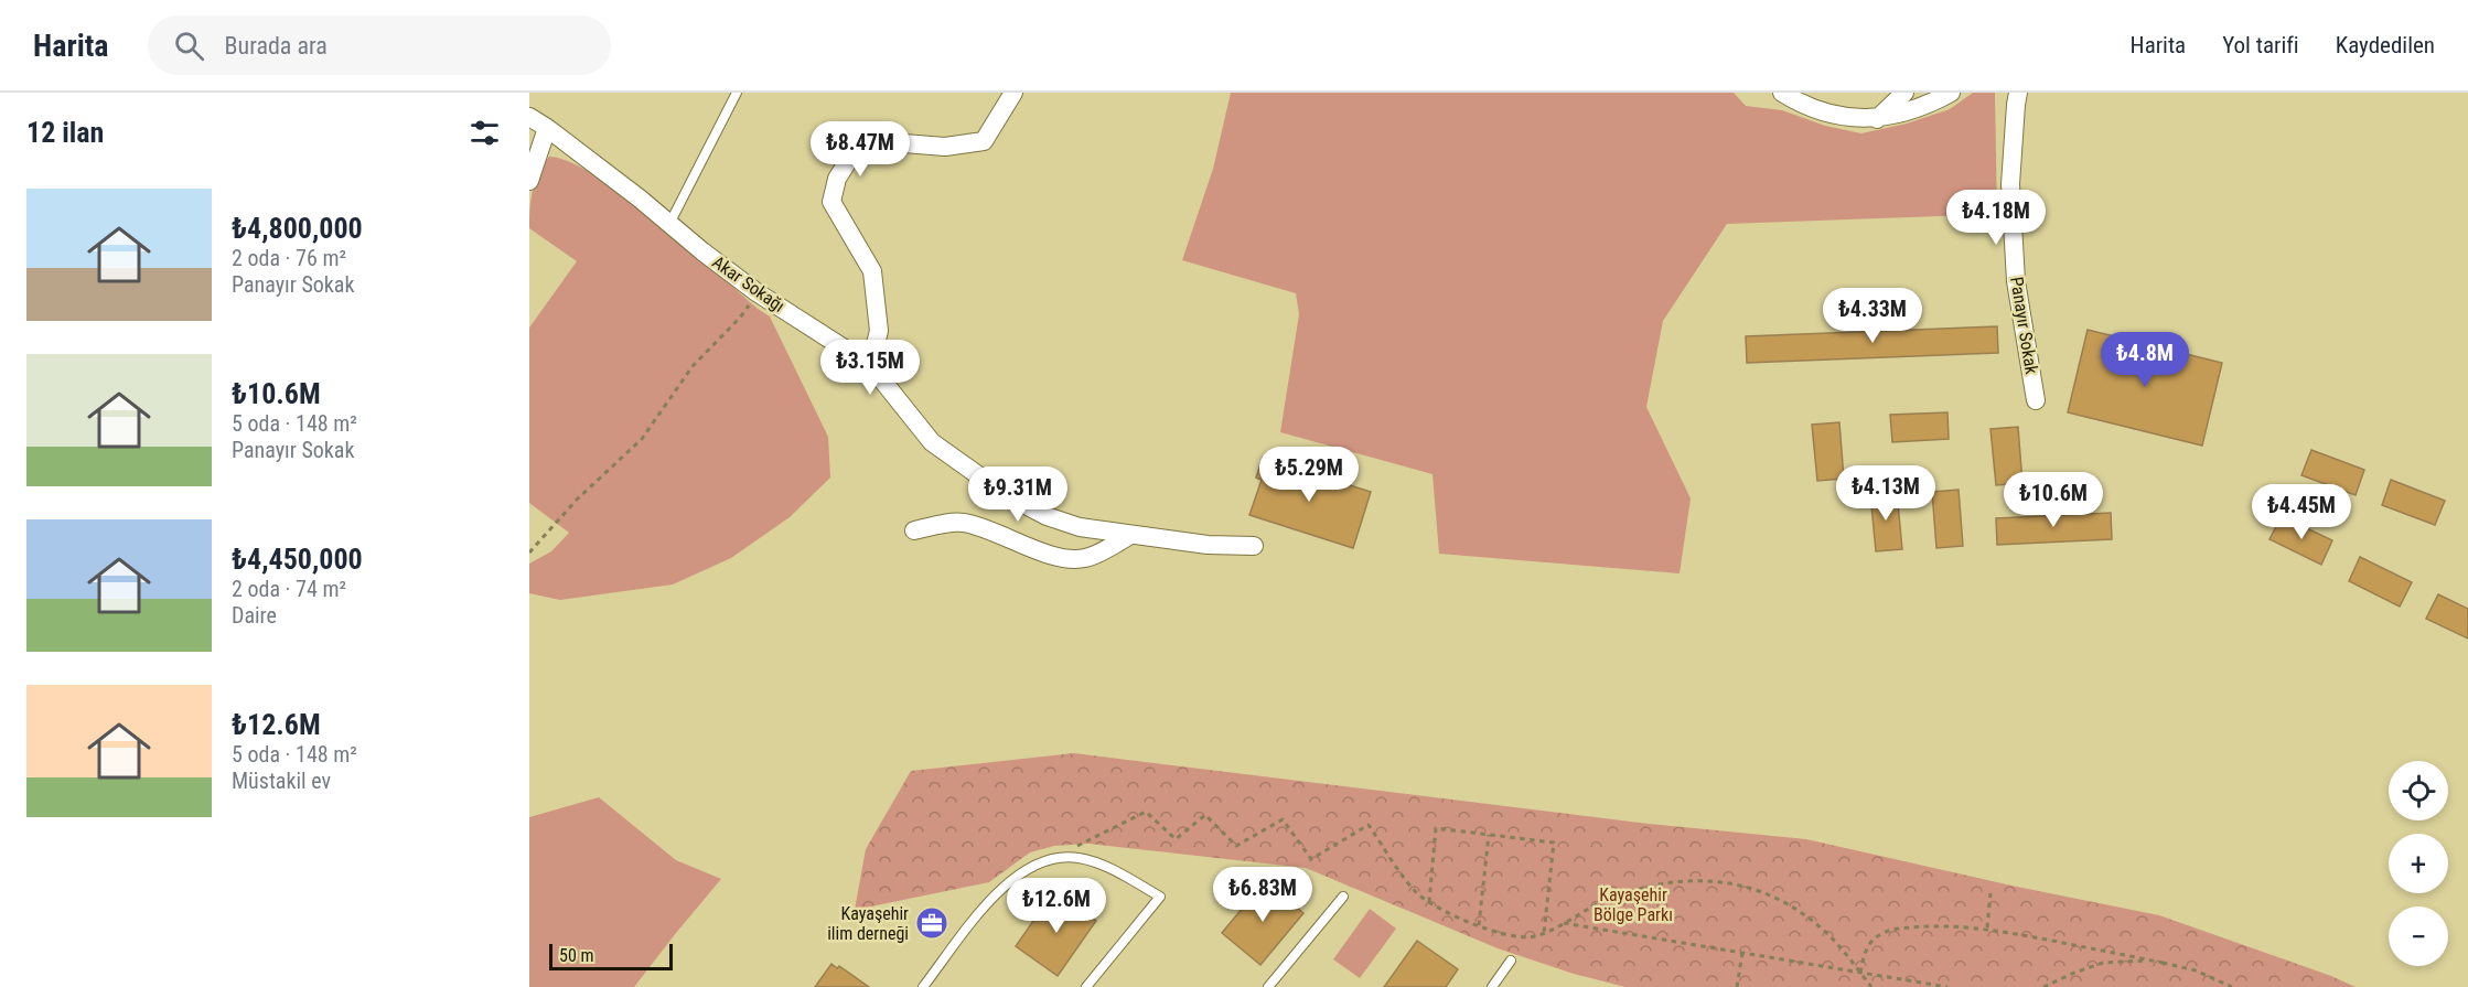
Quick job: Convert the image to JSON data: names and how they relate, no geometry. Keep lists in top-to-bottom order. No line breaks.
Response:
{"streets":{"street":["Akar Sokağı","Panayır Sokak"]},"parks":["Kayaşehir Bölge Parkı"],"places":{"office":["Kayaşehir ilim derneği"]},"scale_bar":"50 m","page":{"header":"Harita","search":"Burada ara","nav":["Harita","Yol tarifi","Kaydedilen"],"heading":"12 ilan","price":["₺8.47M","₺4.18M","₺4.33M","₺4.8M","₺3.15M","₺5.29M","₺4.13M","₺9.31M","₺10.6M","₺4.45M","₺6.83M","₺12.6M"],"list":[{"name":"₺4,800,000","note":"2 oda · 76 m² · Panayır Sokak"},{"name":"₺10.6M","note":"5 oda · 148 m² · Panayır Sokak"},{"name":"₺4,450,000","note":"2 oda · 74 m² · Daire"},{"name":"₺12.6M","note":"5 oda · 148 m² · Müstakil ev"}],"map_buttons":["+","−"],"scale":"50 m"}}
